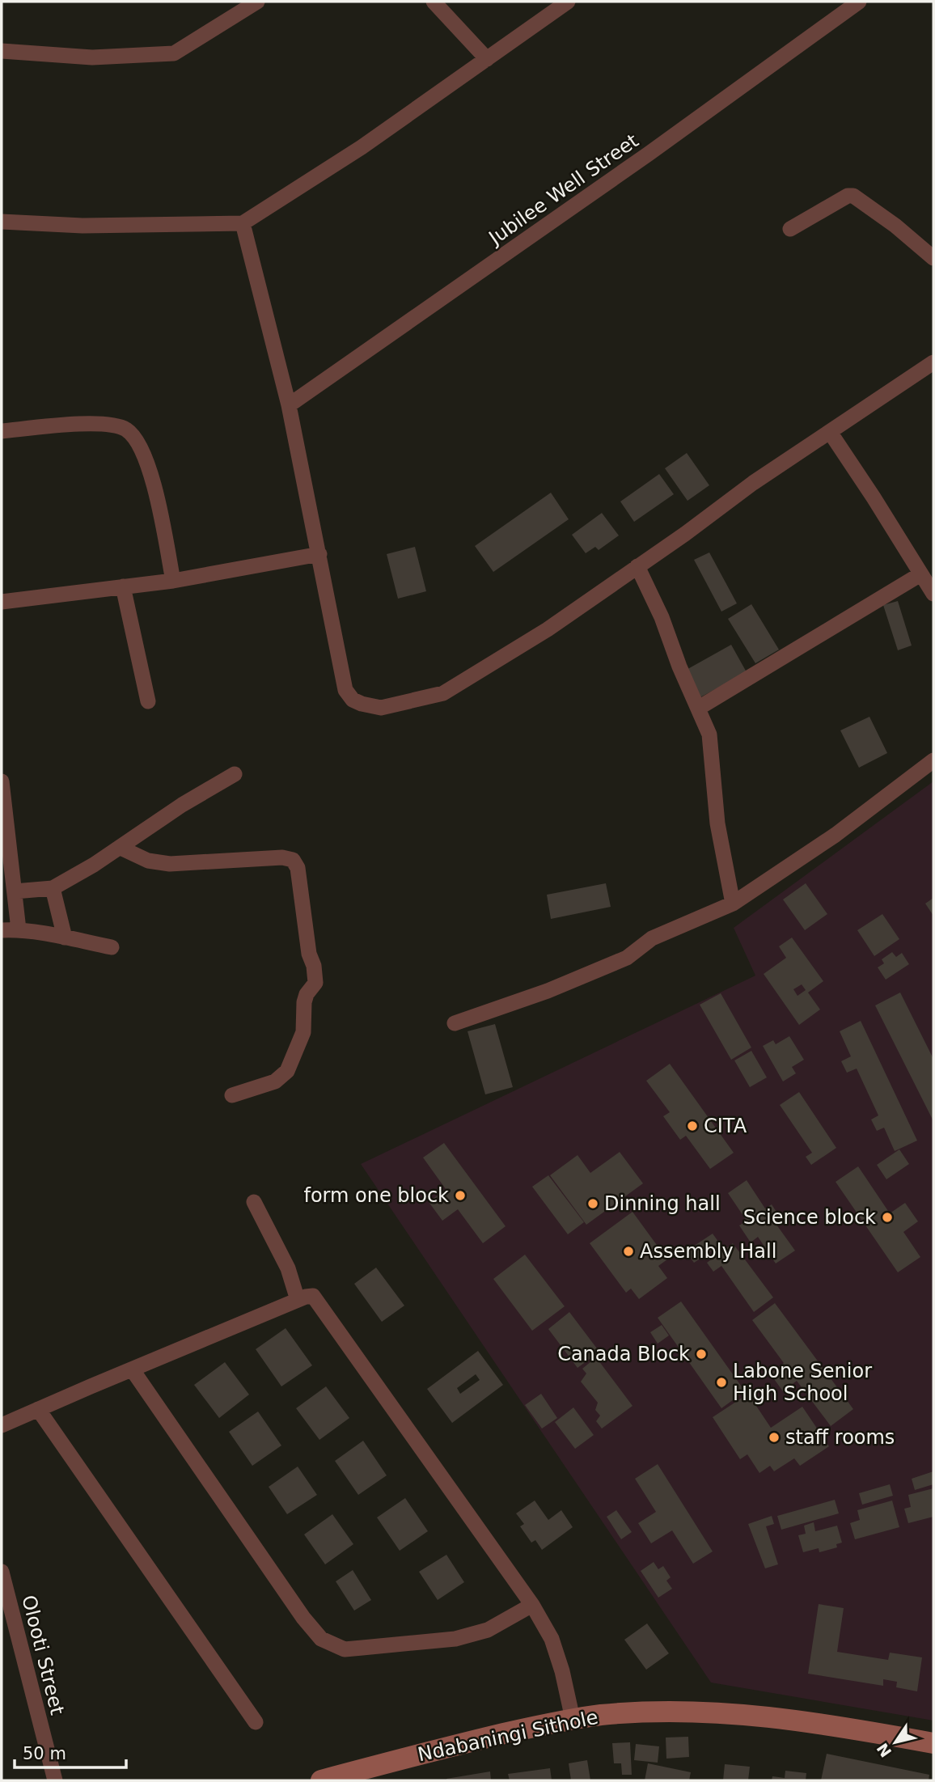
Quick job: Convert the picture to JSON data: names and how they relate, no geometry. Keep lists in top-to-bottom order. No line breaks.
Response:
{"streets":{"street":["Jubilee Well Street","Olooti Street","Ndabaningi Sithole"]},"places":["CITA","form one block","Dinning hall","Science block","Assembly Hall","Canada Block","Labone Senior High School","staff rooms"],"scale_bar":"50 m","north":"bottom left"}
